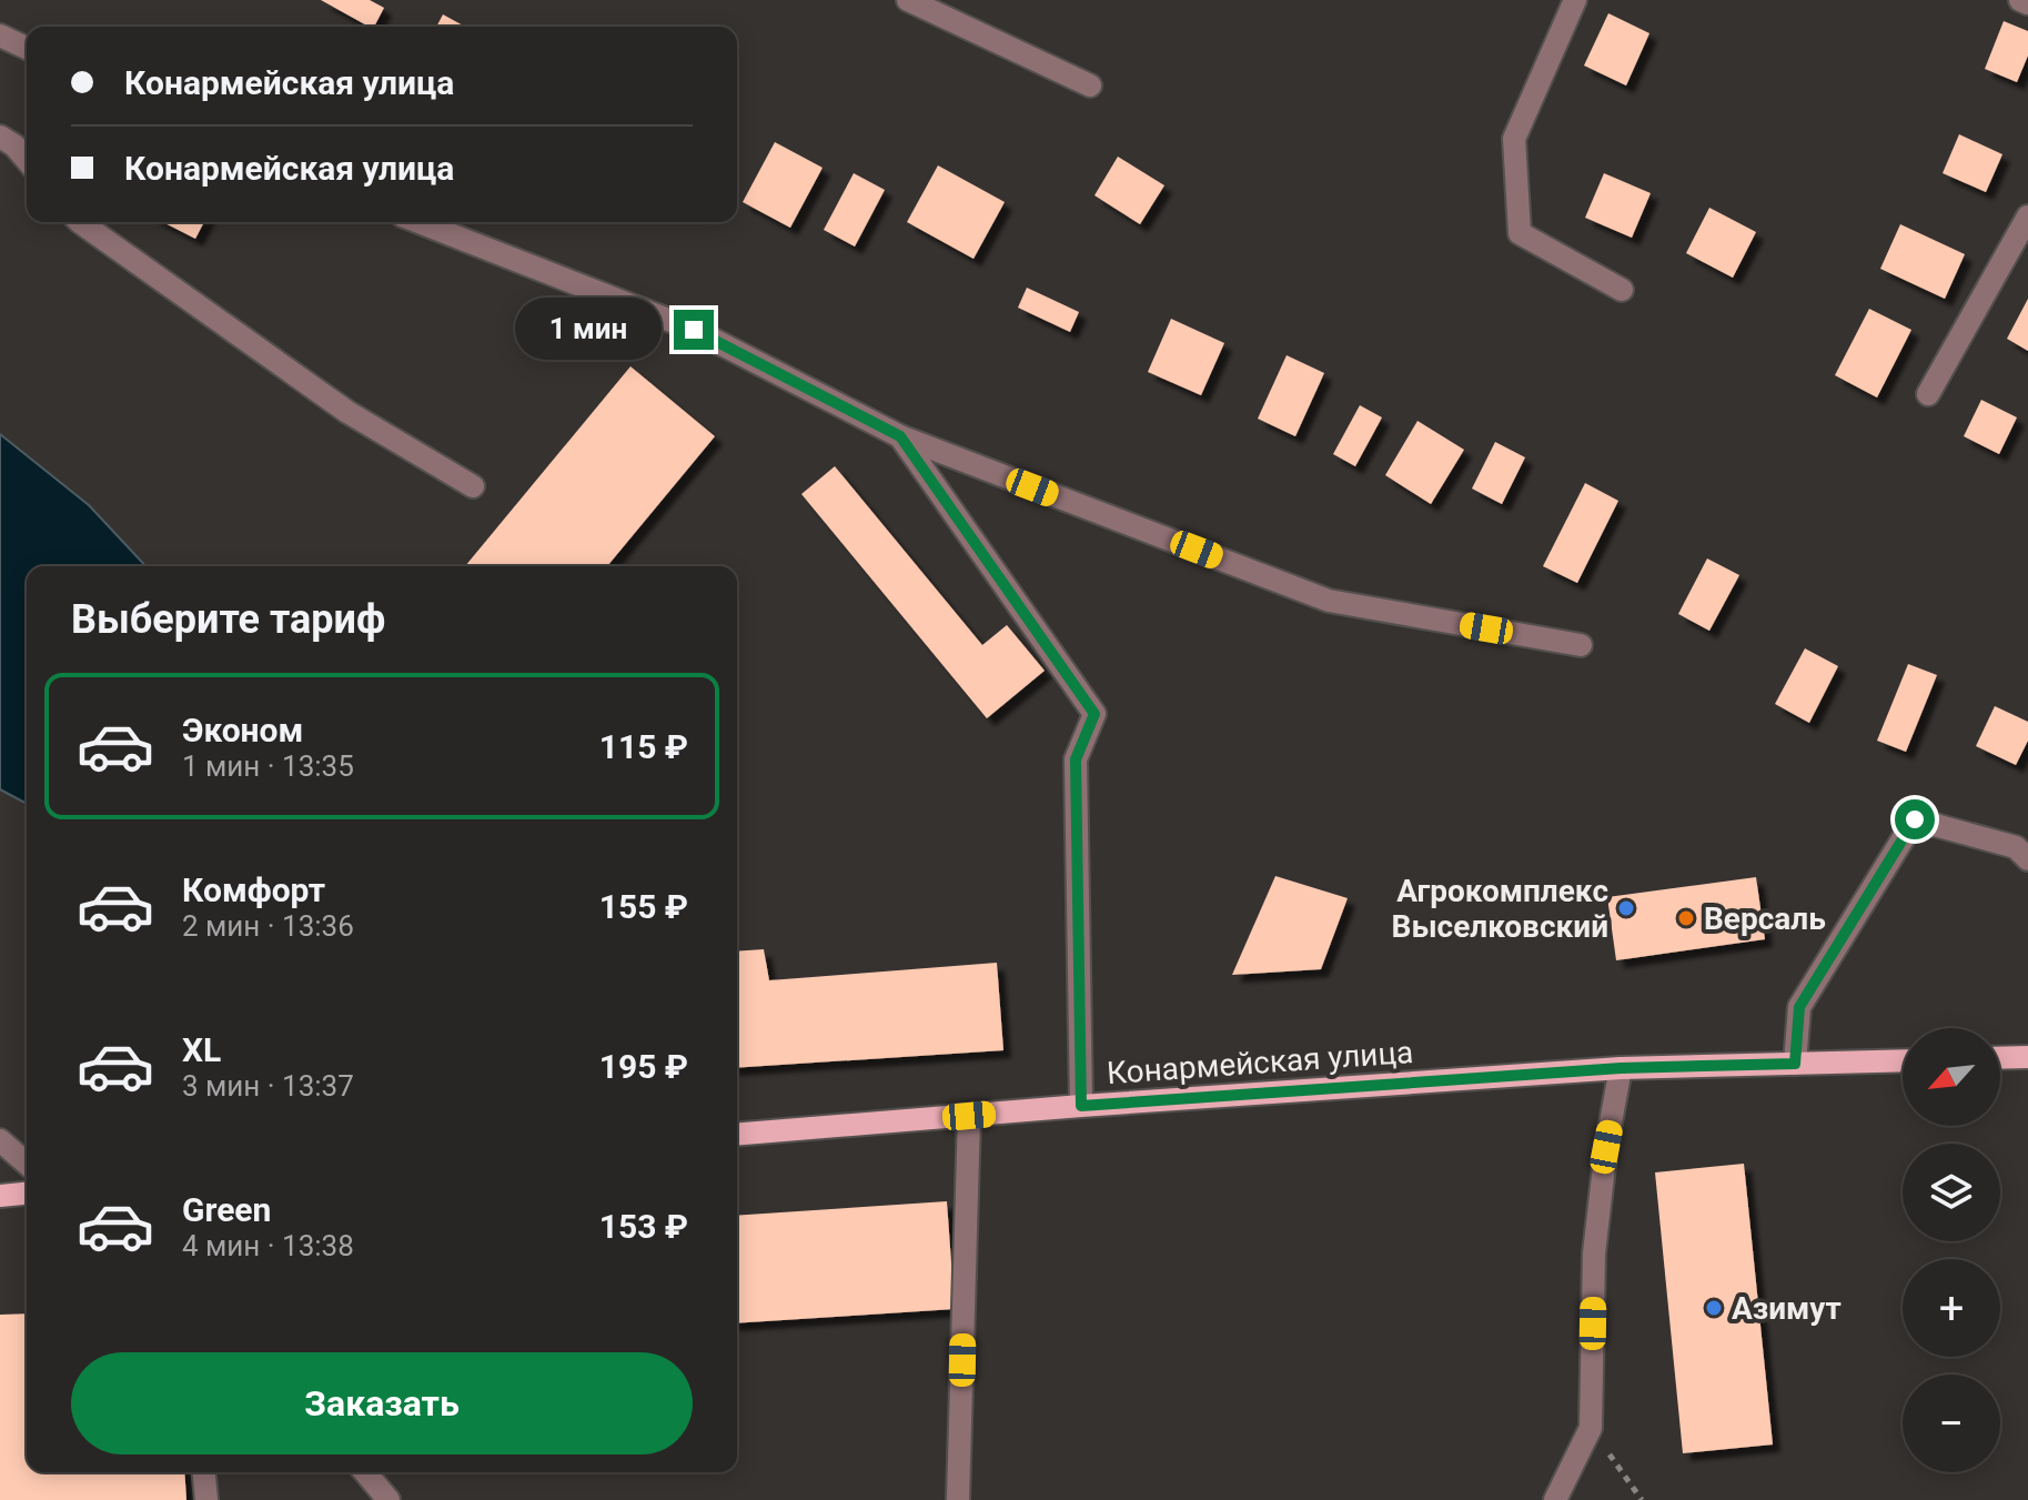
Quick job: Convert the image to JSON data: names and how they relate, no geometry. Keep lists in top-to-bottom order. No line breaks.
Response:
{"streets":{"main road":["Конармейская улица"]},"places":["Агрокомплекс Выселковский","Версаль","Азимут"],"north":"bottom left","page":{"banner":["Конармейская улица","Конармейская улица"],"bubble":"1 мин","heading":"Выберите тариф","list":[{"name":"Эконом","note":"1 мин · 13:35","value":"115 ₽"},{"name":"Комфорт","note":"2 мин · 13:36","value":"155 ₽"},{"name":"XL","note":"3 мин · 13:37","value":"195 ₽"},{"name":"Green","note":"4 мин · 13:38","value":"153 ₽"}],"map_buttons":["+","−"],"buttons":"Заказать"}}
